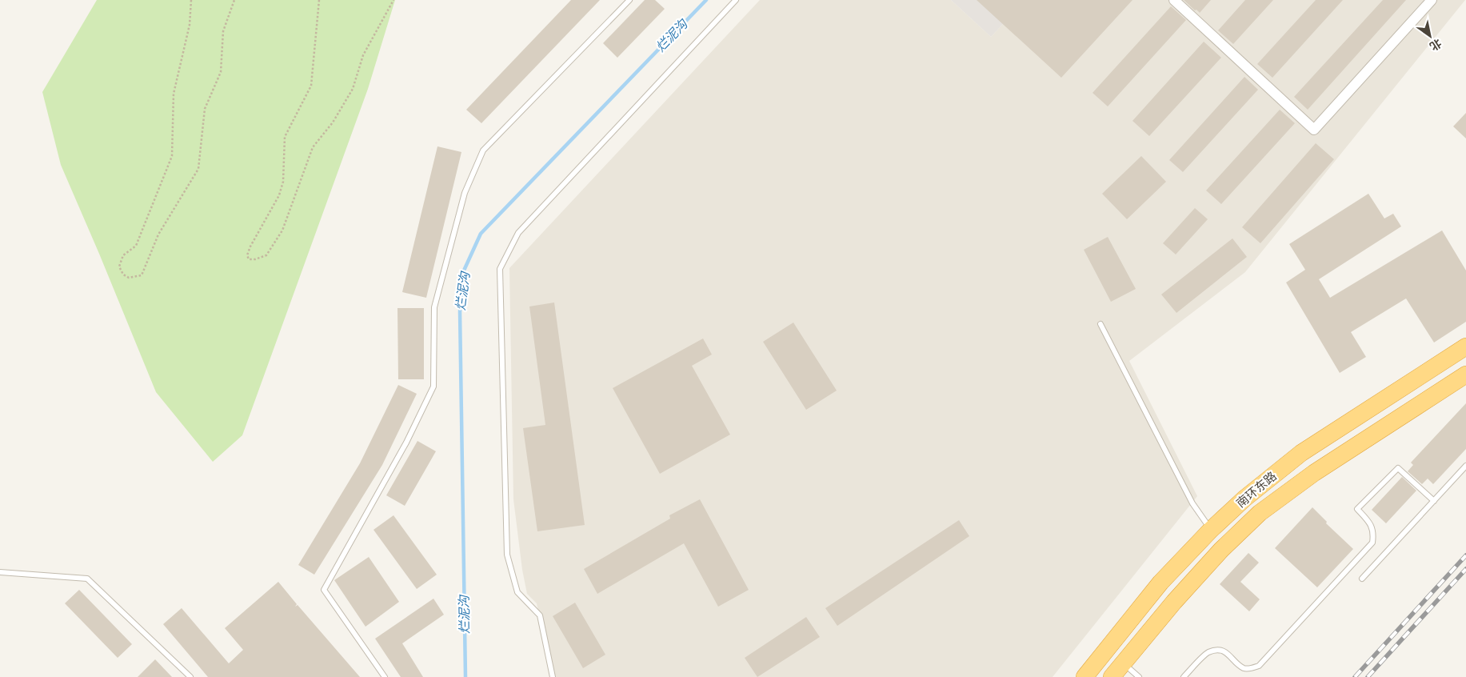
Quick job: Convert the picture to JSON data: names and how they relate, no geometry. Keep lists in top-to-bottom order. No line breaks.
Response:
{"streets":{"highway":["南环东路"]},"water":["烂泥沟"],"north":"bottom right"}
